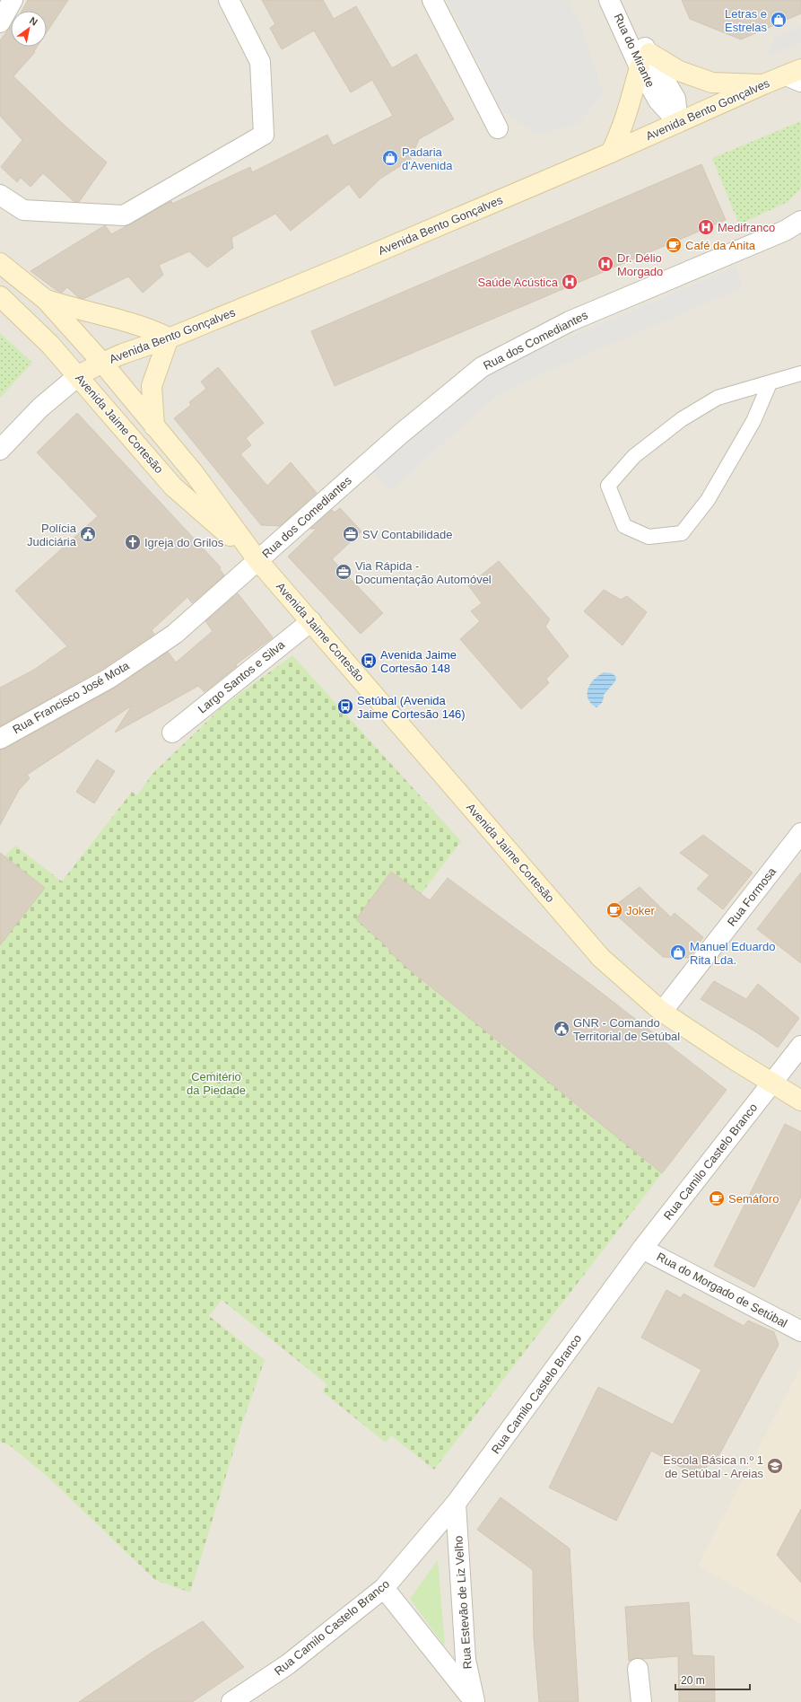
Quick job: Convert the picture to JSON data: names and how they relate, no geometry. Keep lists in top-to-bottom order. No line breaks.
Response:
{"streets":{"main road":["Avenida Bento Gonçalves","Avenida Jaime Cortesão"],"street":["Rua do Mirante","Rua dos Comediantes","Largo Santos e Silva","Rua Francisco José Mota","Rua Formosa","Rua Camilo Castelo Branco","Rua do Morgado de Setúbal","Rua Estevão de Liz Velho"]},"crossings":[["Rua do Mirante","Avenida Bento Gonçalves"],["Avenida Bento Gonçalves","Avenida Jaime Cortesão"],["Rua dos Comediantes","Avenida Jaime Cortesão"],["Rua dos Comediantes","Rua Francisco José Mota"],["Avenida Jaime Cortesão","Largo Santos e Silva"],["Avenida Jaime Cortesão","Rua Francisco José Mota"],["Avenida Jaime Cortesão","Rua Formosa"],["Avenida Jaime Cortesão","Rua Camilo Castelo Branco"],["Rua Camilo Castelo Branco","Rua do Morgado de Setúbal"],["Rua Camilo Castelo Branco","Rua Estevão de Liz Velho"]],"parks":["Cemitério da Piedade"],"places":{"shop":["Letras e Estrelas","Padaria d'Avenida","Manuel Eduardo Rita Lda."],"hospital":["Medifranco","Dr. Délio Morgado","Saúde Acústica"],"cafe":["Café da Anita","Joker","Semáforo"],"public building":["Polícia Judiciária","GNR - Comando Territorial de Setúbal"],"office":["SV Contabilidade","Via Rápida - Documentação Automóvel"],"church":["Igreja do Grilos"],"bus stop":["Avenida Jaime Cortesão 148","Setúbal (Avenida Jaime Cortesão 146)"],"school or university":["Escola Básica n.º 1 de Setúbal - Areias"]},"scale_bar":"20 m","north":"top right"}
